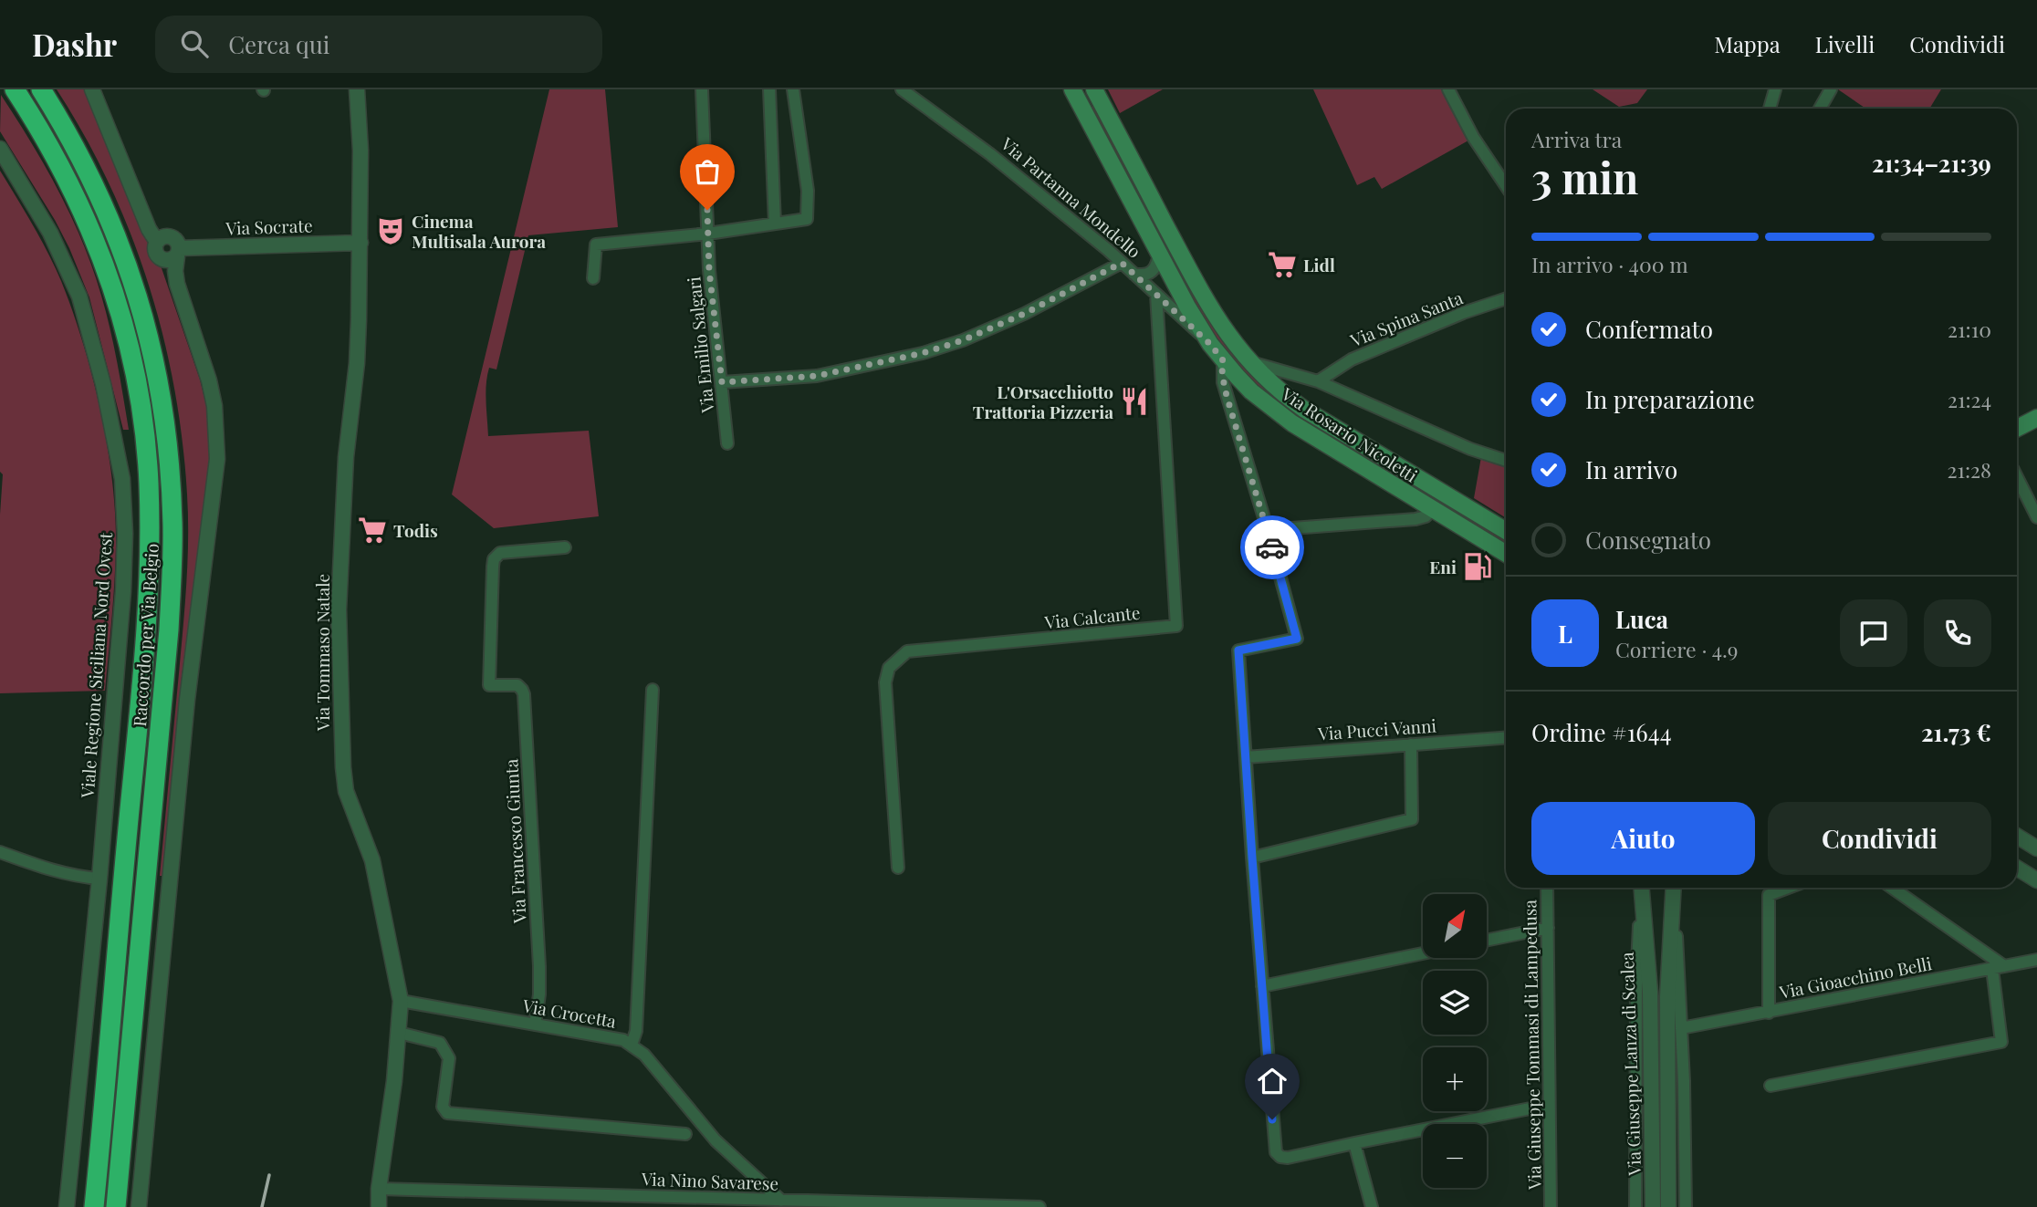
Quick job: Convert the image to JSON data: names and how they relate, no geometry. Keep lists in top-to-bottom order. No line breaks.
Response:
{"streets":{"highway":["Raccordo per Via Belgio"],"main road":["Via Rosario Nicoletti"],"street":["Via Partanna Mondello","Via Socrate","Via Spina Santa","Via Emilio Salgari","Via Calcante","Via Tommaso Natale","Viale Regione Siciliana Nord Ovest","Via Pucci Vanni","Via Francesco Giunta","Via Gioacchino Belli","Via Crocetta","Via Giuseppe Tommasi di Lampedusa","Via Giuseppe Lanza di Scalea","Via Nino Savarese"]},"crossings":[["Via Partanna Mondello","Via Rosario Nicoletti"],["Via Partanna Mondello","Via Calcante"],["Via Socrate","Via Tommaso Natale"],["Via Tommaso Natale","Via Crocetta"],["Via Tommaso Natale","Via Nino Savarese"],["Via Francesco Giunta","Via Crocetta"],["Via Gioacchino Belli","Via Giuseppe Lanza di Scalea"],["Via Crocetta","Via Nino Savarese"]],"places":{"theatre":["Cinema Multisala Aurora"],"supermarket":["Lidl","Todis"],"restaurant":["L'Orsacchiotto Trattoria Pizzeria"],"fuel station":["Eni"]},"north":"top right","page":{"header":"Dashr","search":"Cerca qui","nav":["Mappa","Livelli","Condividi"],"heading":["3 min","Arriva tra","21:34–21:39"],"panel":["Luca","Corriere · 4.9","Ordine #1644","21.73 €"],"bar":"In arrivo · 400 m","list":[["Confermato","21:10"],["In preparazione","21:24"],["In arrivo","21:28"],"Consegnato"],"round":"L","buttons":["Aiuto","Condividi"],"map_buttons":["+","−"]}}
